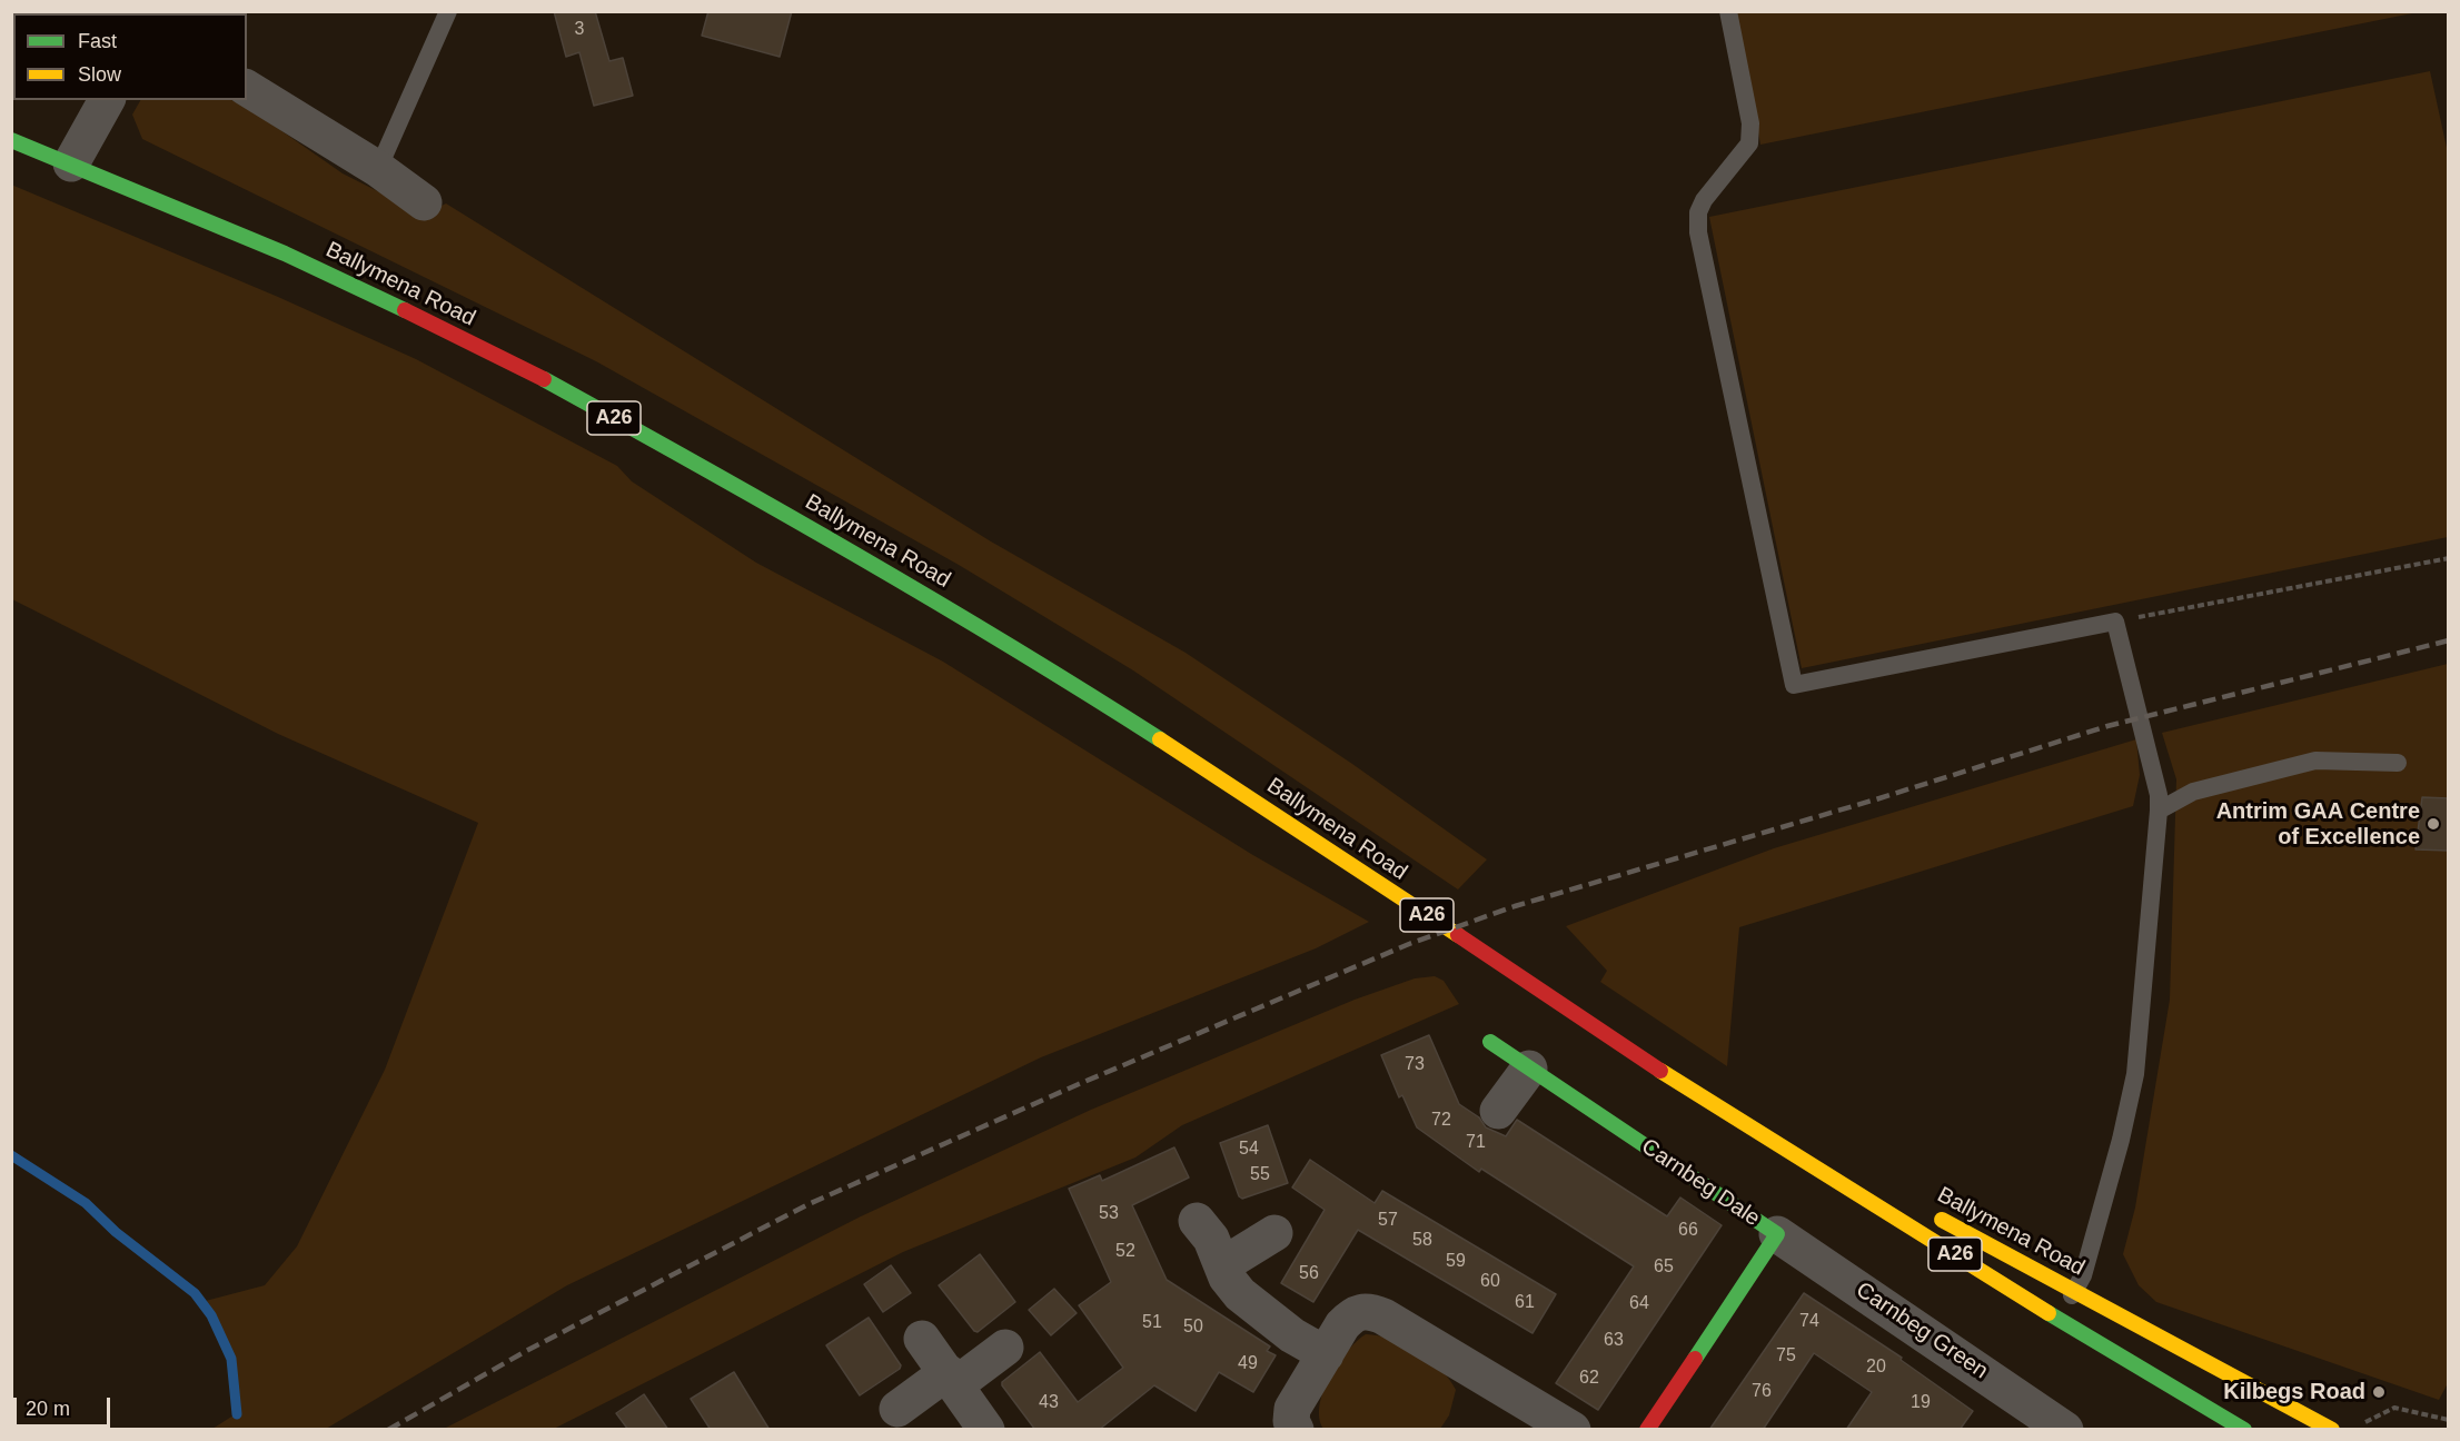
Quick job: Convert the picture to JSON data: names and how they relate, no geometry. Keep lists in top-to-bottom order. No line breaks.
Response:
{"streets":{"main road":["Ballymena Road","A26","Carnbeg Dale"],"street":["Carnbeg Green"]},"crossings":[["Carnbeg Dale","Carnbeg Green"]],"places":["Antrim GAA Centre of Excellence","Kilbegs Road"],"house_numbers":["3","73","72","71","54","55","53","57","66","58","52","59","65","56","60","61","64","74","51","50","63","75","49","20","62","76","43","19"],"legend":["Fast","Slow"],"scale_bar":"20 m"}
